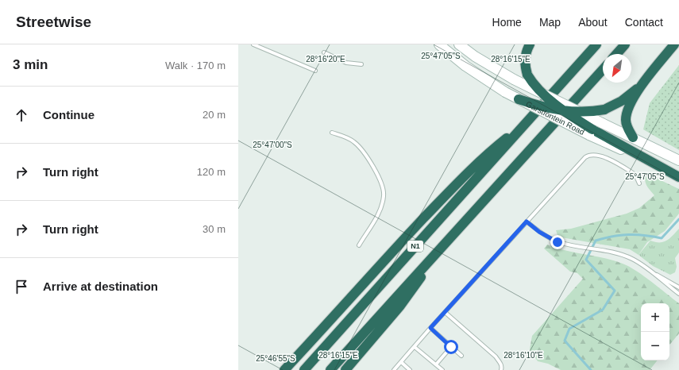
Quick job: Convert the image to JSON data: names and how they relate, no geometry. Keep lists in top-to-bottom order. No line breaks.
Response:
{"streets":{"highway":["N1"],"main road":["Garstfontein Road"]},"north":"bottom left","page":{"header":"Streetwise","nav":["Home","Map","About","Contact"],"heading":["3 min","Walk · 170 m"],"list":[["Continue","20 m"],["Turn right","120 m"],["Turn right","30 m"],"Arrive at destination"],"map_buttons":["+","−"]},"coordinates":["25°47'05\"S","28°16'20\"E","28°16'15\"E","25°47'00\"S","28°16'10\"E","25°46'55\"S"]}
